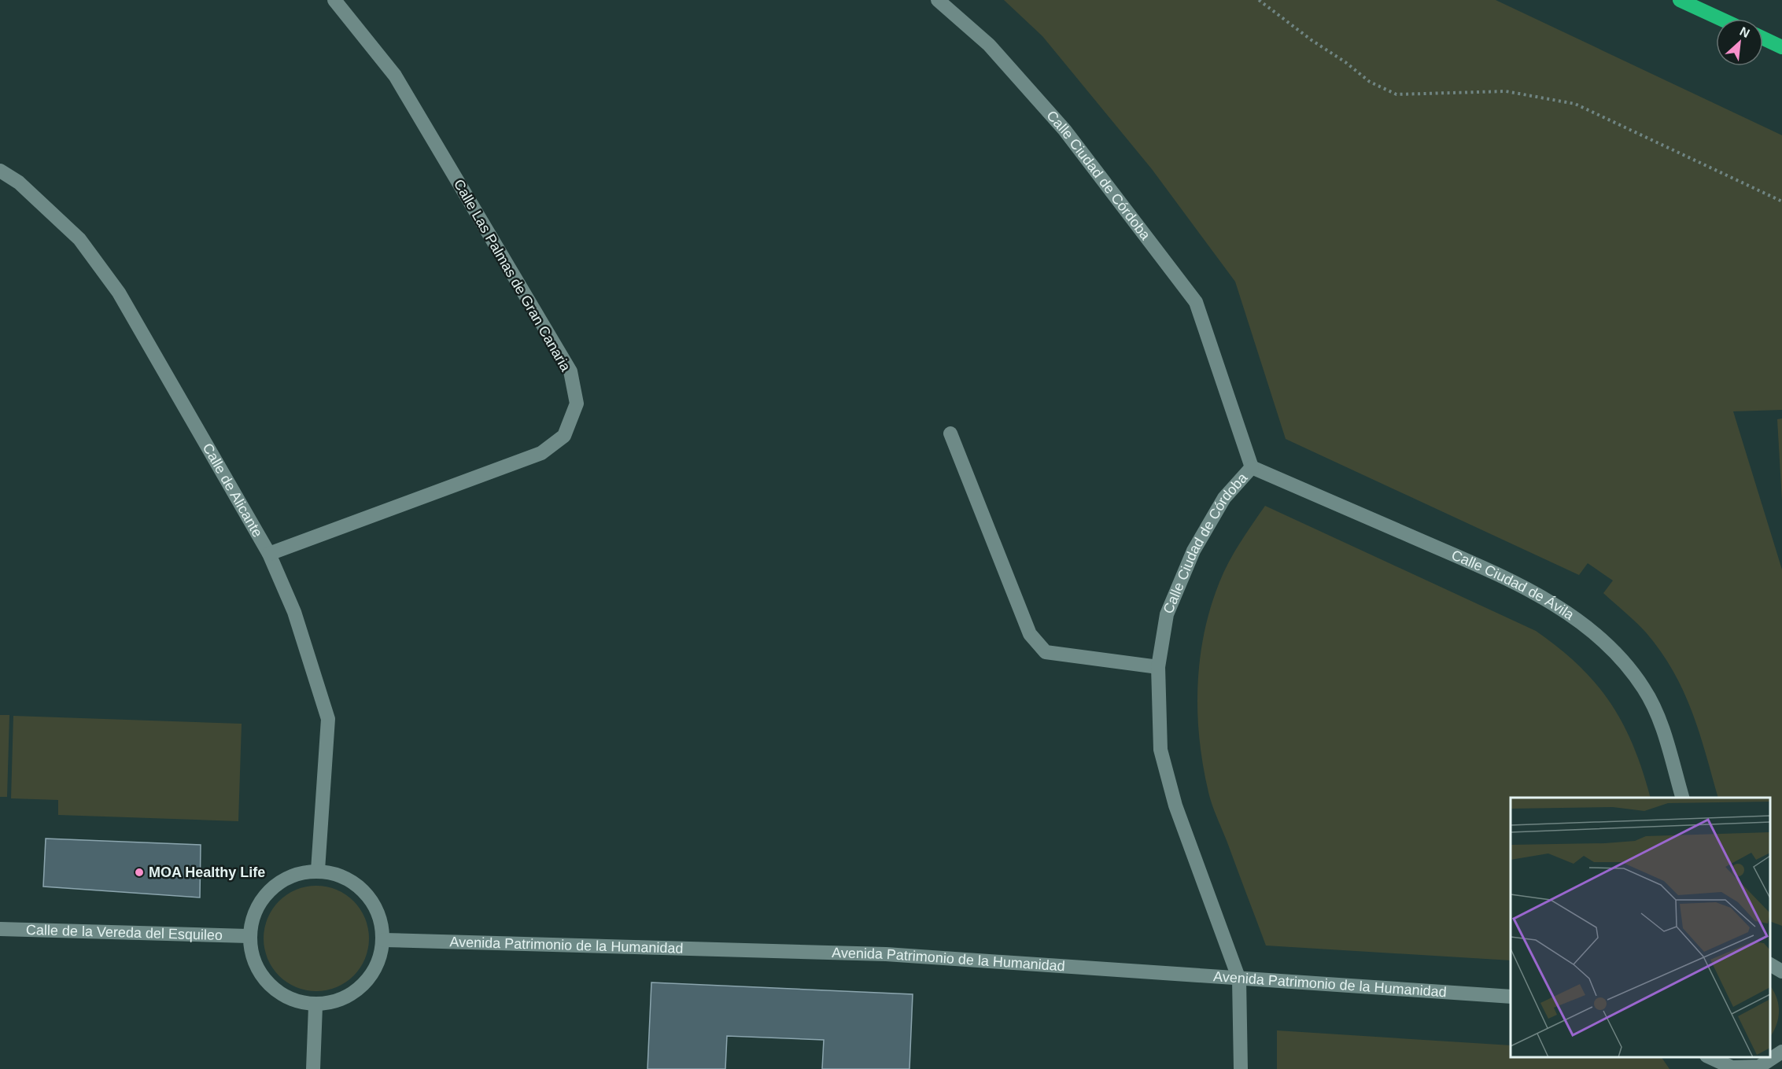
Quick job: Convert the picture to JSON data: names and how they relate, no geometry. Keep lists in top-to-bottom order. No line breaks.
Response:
{"streets":{"street":["Calle Ciudad de Córdoba","Calle Las Palmas de Gran Canaria","Calle de Alicante","Calle Ciudad de Ávila","Calle de la Vereda del Esquileo","Avenida Patrimonio de la Humanidad"]},"crossings":[["Calle Ciudad de Córdoba","Calle Ciudad de Ávila"],["Calle Ciudad de Córdoba","Avenida Patrimonio de la Humanidad"],["Calle Las Palmas de Gran Canaria","Calle de Alicante"],["Calle de Alicante","Calle de la Vereda del Esquileo"],["Calle de Alicante","Avenida Patrimonio de la Humanidad"],["Calle de la Vereda del Esquileo","Avenida Patrimonio de la Humanidad"]],"places":["MOA Healthy Life"],"north":"top right"}
